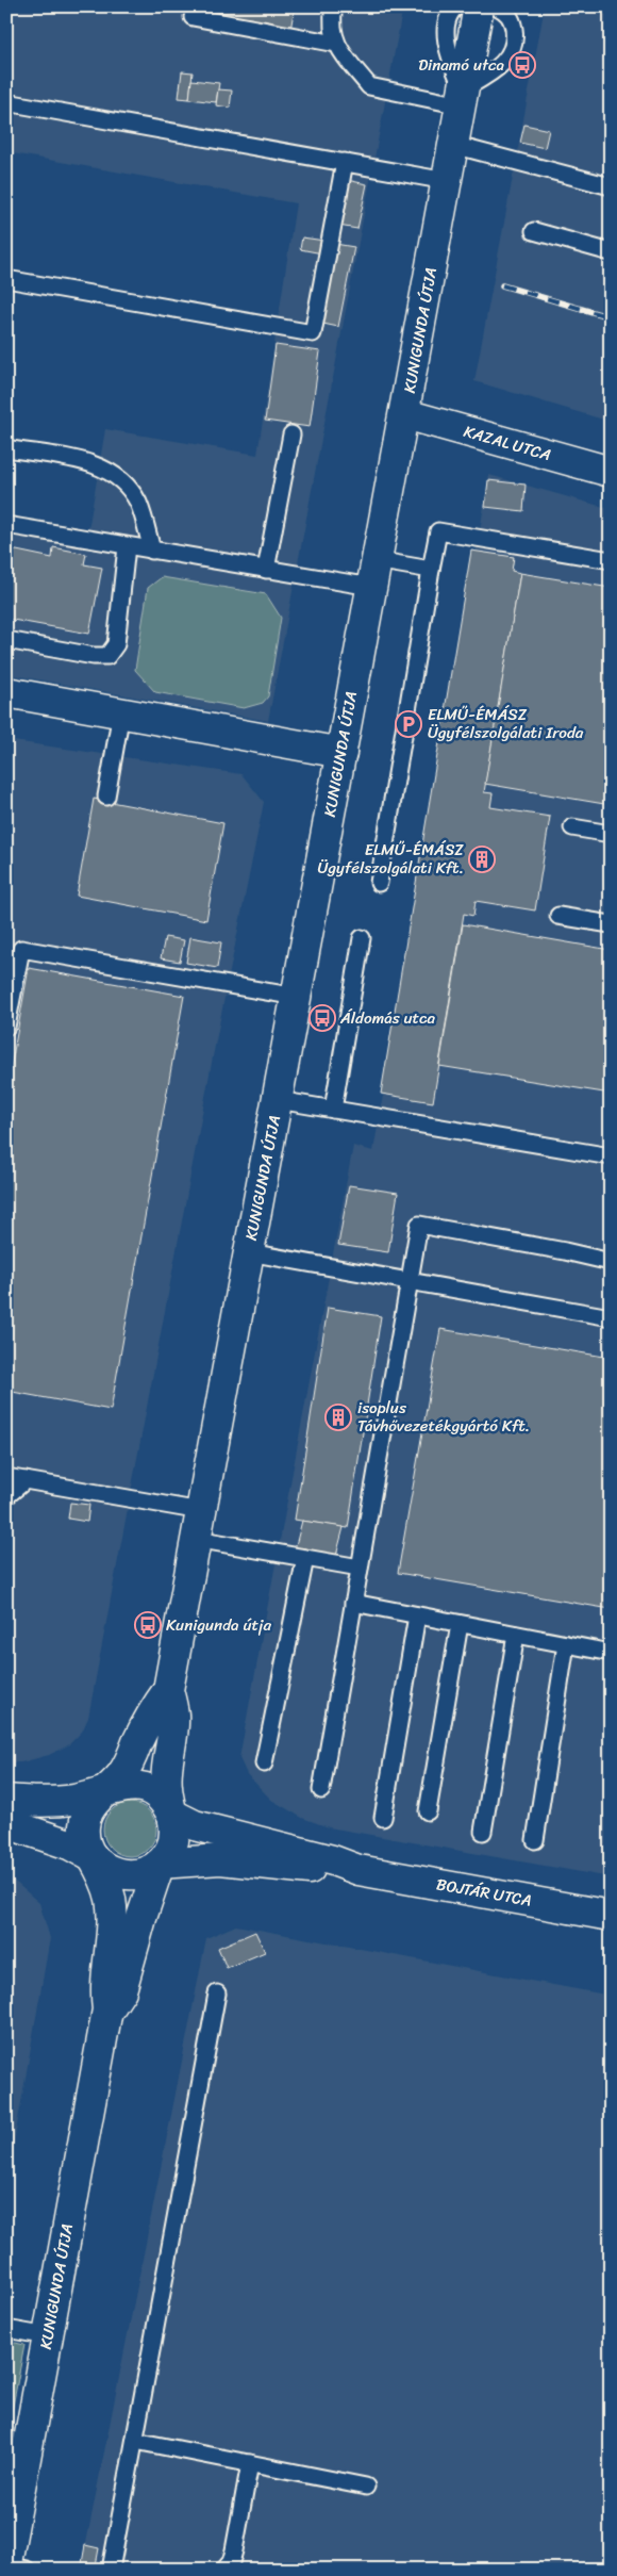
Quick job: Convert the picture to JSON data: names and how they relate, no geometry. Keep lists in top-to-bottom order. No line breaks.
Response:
{"streets":{"street":["KUNIGUNDA ÚTJA","KAZAL UTCA","BOJTÁR UTCA"]},"crossings":[["KUNIGUNDA ÚTJA","KAZAL UTCA"],["KUNIGUNDA ÚTJA","BOJTÁR UTCA"]],"places":{"bus stop":["Dinamó utca","Áldomás utca","Kunigunda útja"],"parking":["ELMŰ-ÉMÁSZ Ügyfélszolgálati Iroda"],"building":["ELMŰ-ÉMÁSZ Ügyfélszolgálati Kft.","isoplus Távhővezetékgyártó Kft."]}}
